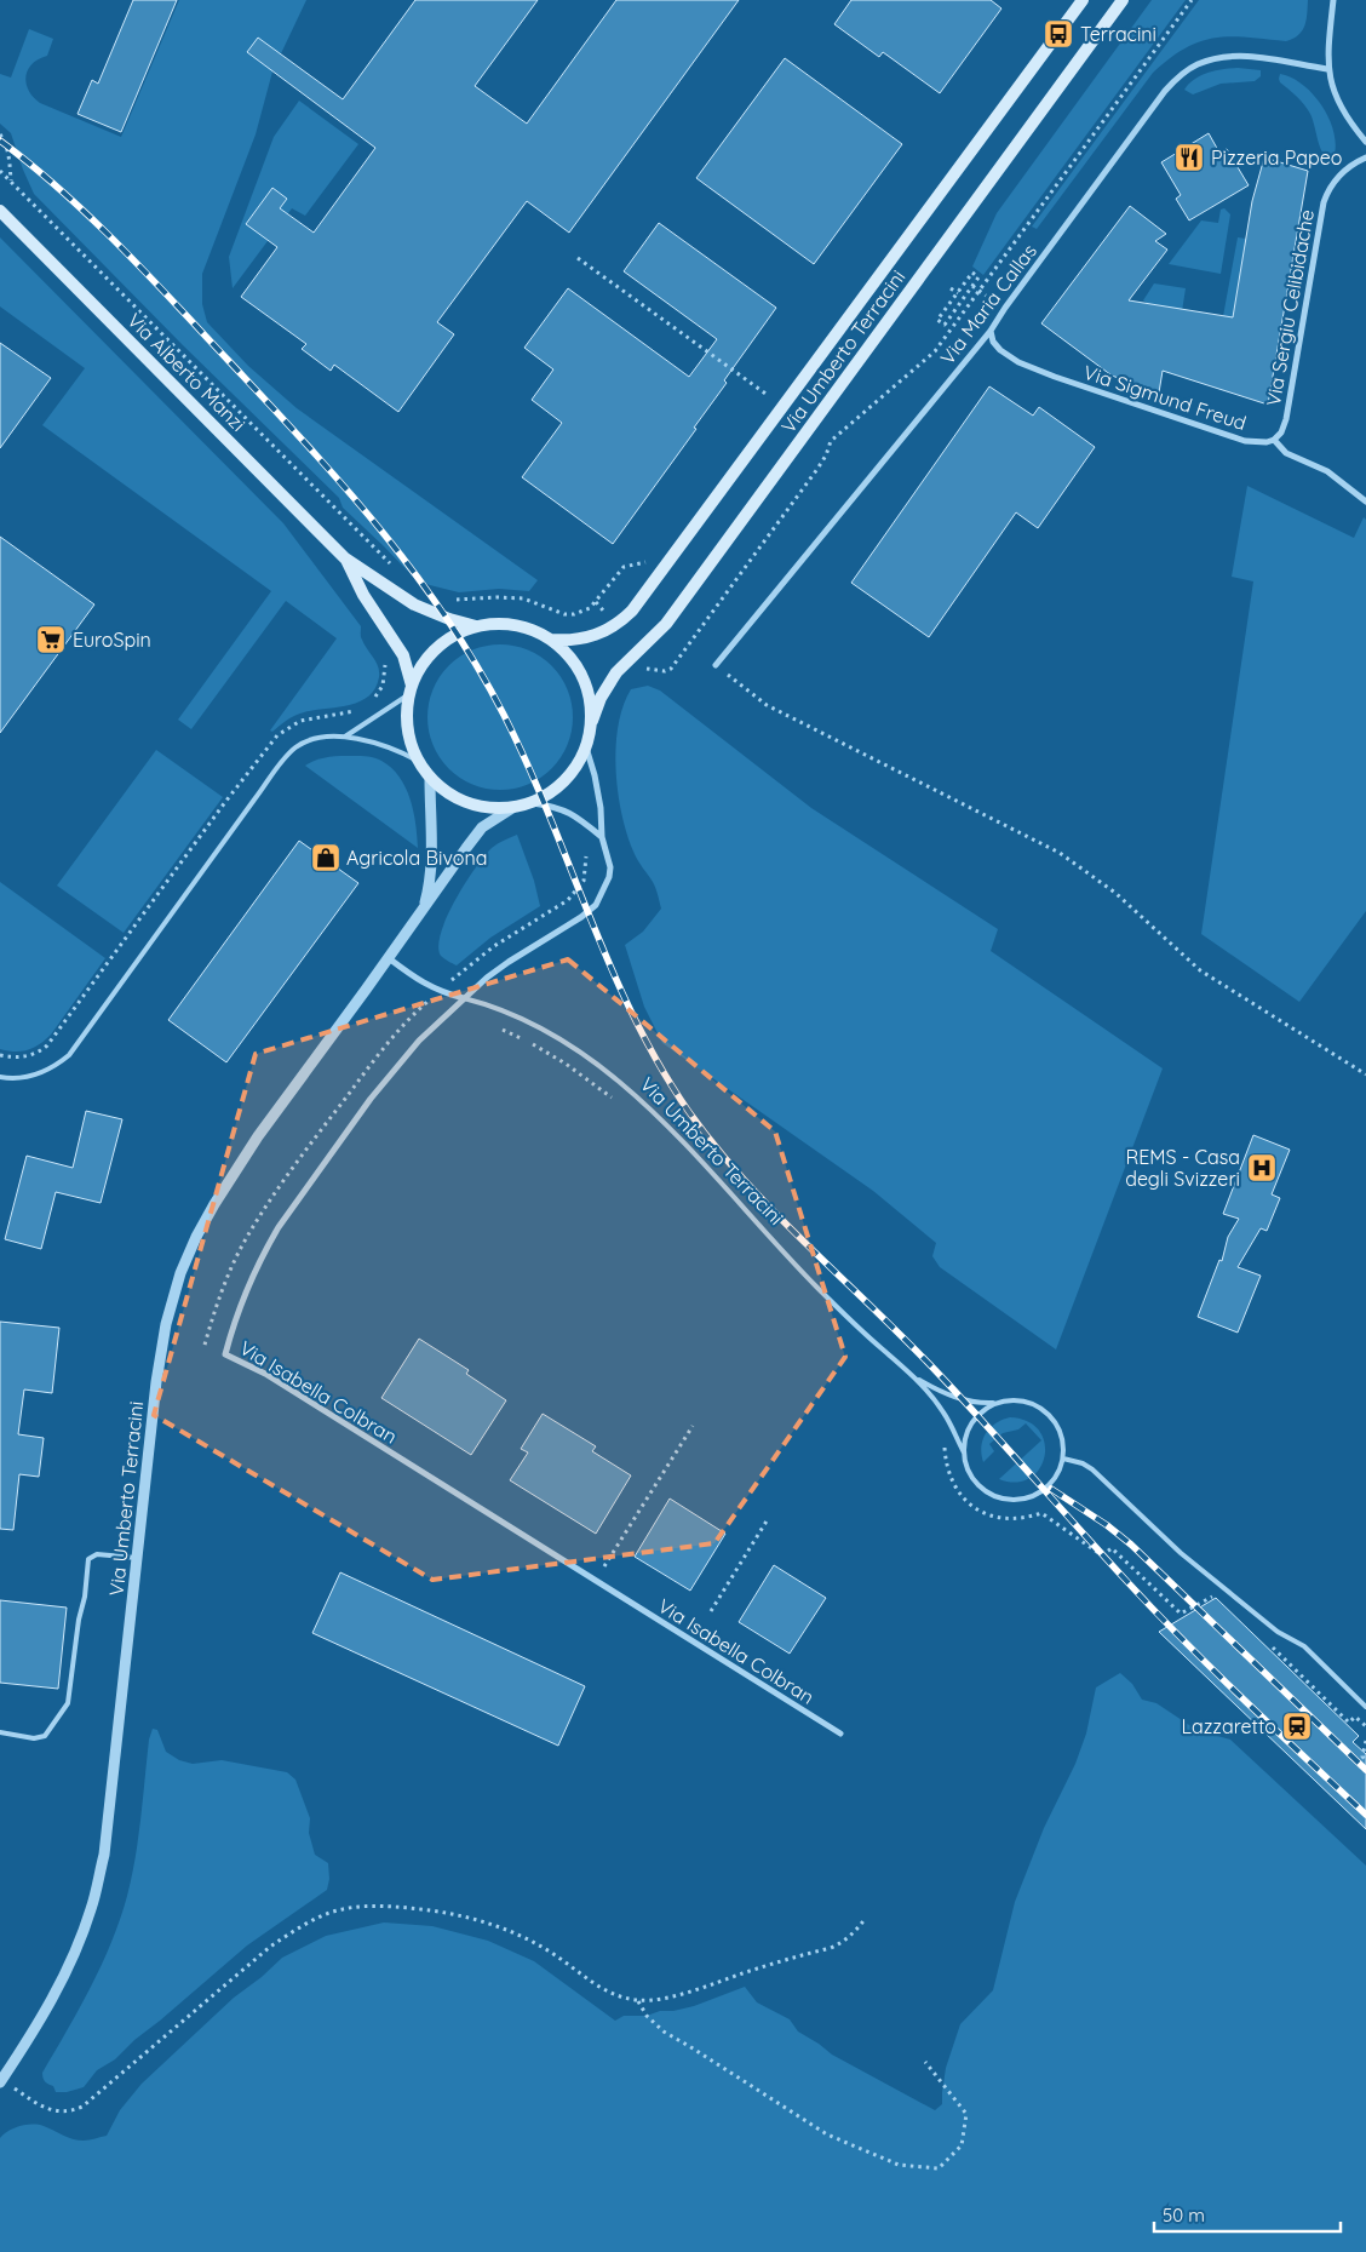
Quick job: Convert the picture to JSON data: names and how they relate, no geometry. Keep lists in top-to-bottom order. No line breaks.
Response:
{"streets":{"main road":["Via Umberto Terracini","Via Alberto Manzi"],"street":["Via Maria Callas","Via Sergiu Celibidache","Via Sigmund Freud","Via Isabella Colbran"]},"crossings":[["Via Maria Callas","Via Sigmund Freud"],["Via Sergiu Celibidache","Via Sigmund Freud"],["Via Umberto Terracini","Via Alberto Manzi"],["Via Umberto Terracini","Via Isabella Colbran"],["Via Alberto Manzi","Via Isabella Colbran"]],"places":{"bus stop":["Terracini"],"restaurant":["Pizzeria Papeo"],"supermarket":["EuroSpin"],"shop":["Agricola Bivona"],"hospital":["REMS - Casa degli Svizzeri"],"station":["Lazzaretto"]},"scale_bar":"50 m"}
